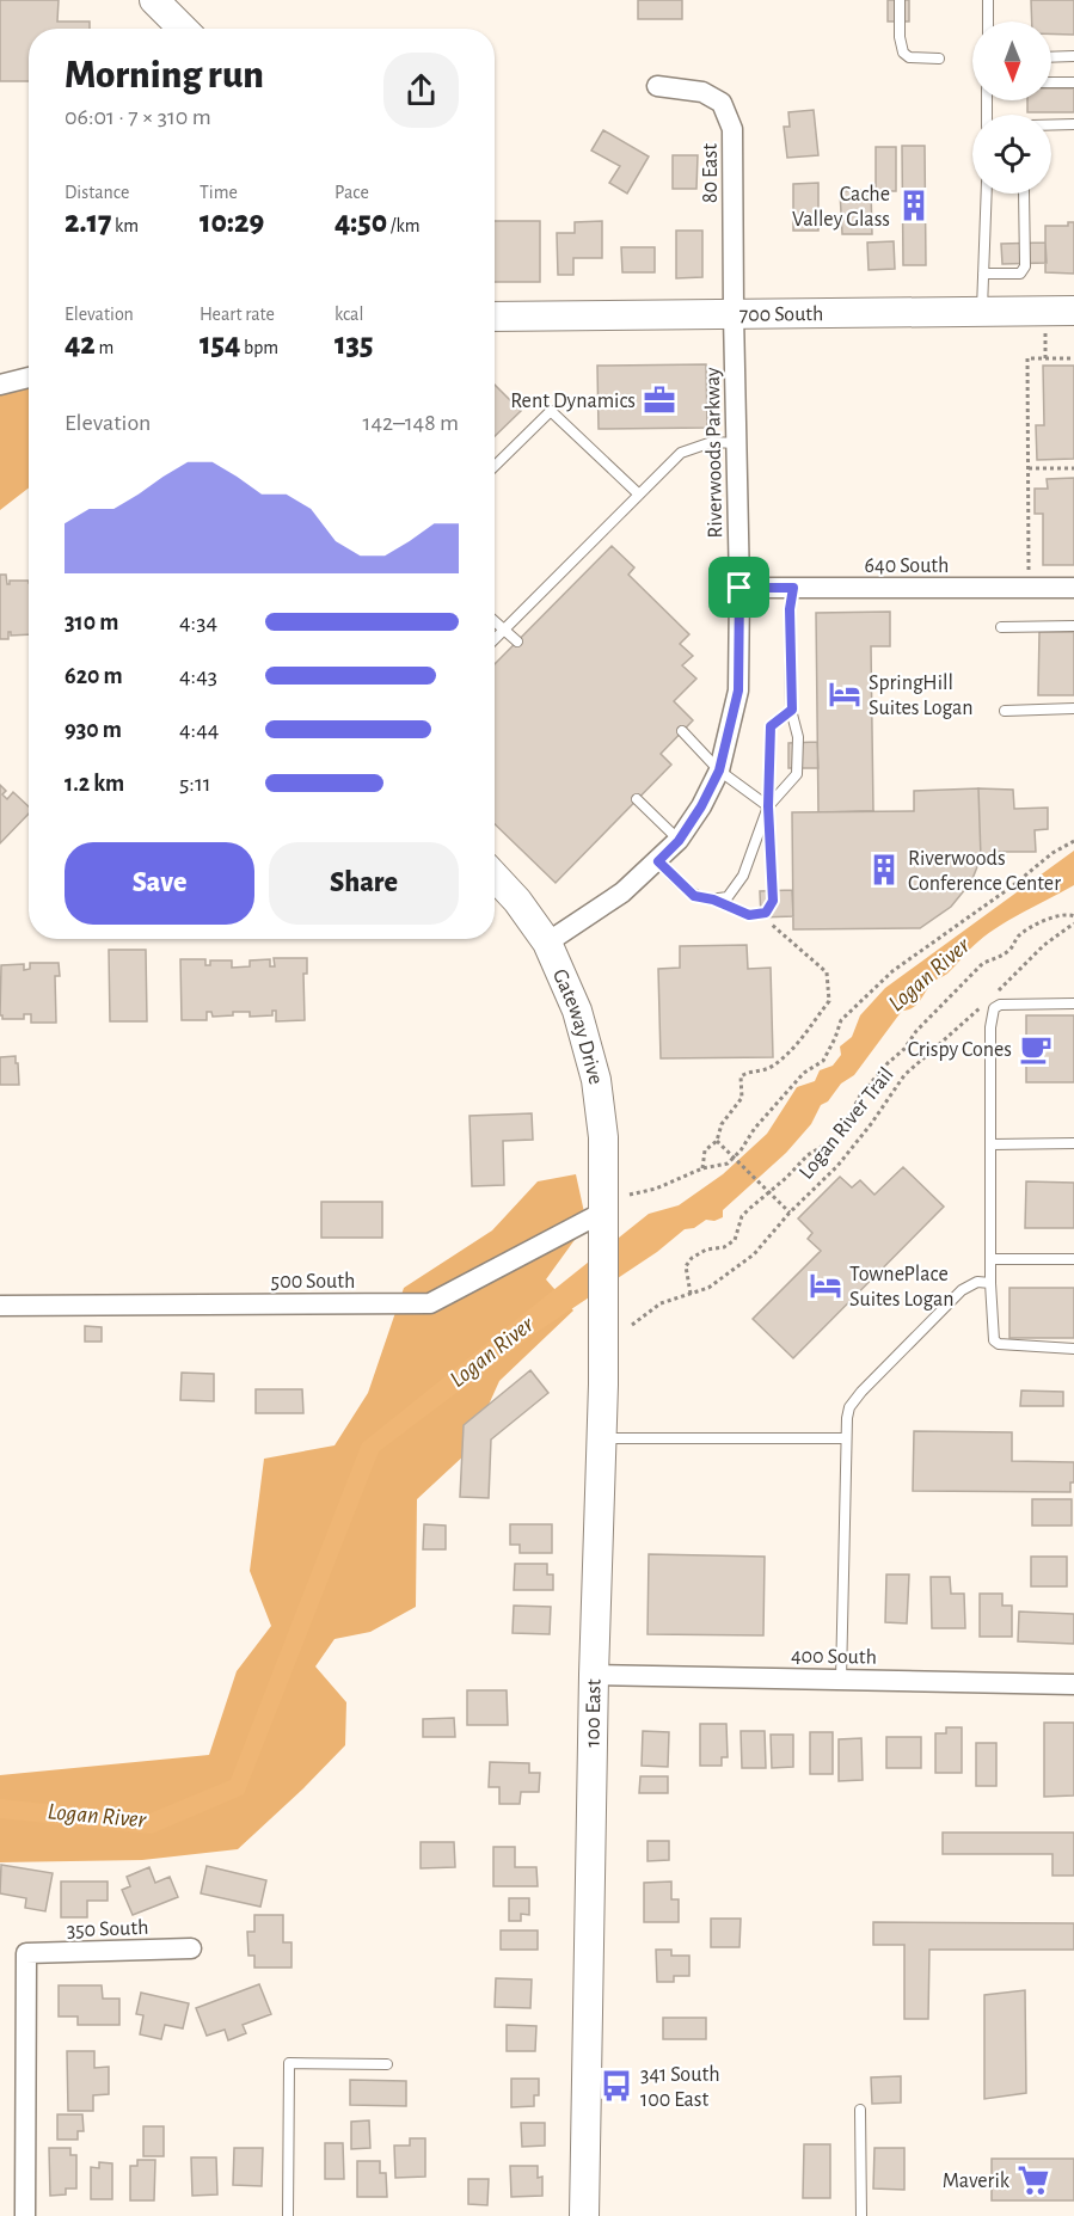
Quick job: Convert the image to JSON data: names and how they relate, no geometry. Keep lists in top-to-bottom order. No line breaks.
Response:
{"streets":{"main road":["700 South","Gateway Drive","100 East"],"street":["80 East","Riverwoods Parkway","640 South","500 South","400 South","350 South"],"path":["Logan River Trail"]},"crossings":[["80 East","700 South"],["80 East","Riverwoods Parkway"],["700 South","Riverwoods Parkway"],["Riverwoods Parkway","640 South"],["Riverwoods Parkway","Gateway Drive"],["Gateway Drive","500 South"],["Gateway Drive","100 East"],["Logan River Trail","100 East"],["500 South","100 East"],["400 South","100 East"]],"water":["Logan River"],"places":{"building":["Cache Valley Glass","Riverwoods Conference Center"],"office":["Rent Dynamics"],"hotel":["SpringHill Suites Logan","TownePlace Suites Logan"],"cafe":["Crispy Cones"],"bus stop":["341 South 100 East"],"supermarket":["Maverik"]},"north":"bottom","page":{"heading":["Morning run","06:01 · 7 × 310 m"],"stats":[["Distance","2.17 km"],["Time","10:29"],["Pace","4:50 /km"],["Elevation","42 m"],["Heart rate","154 bpm"],["kcal","135"]],"chart":["Elevation","142–148 m"],"list":[{"name":"310 m","note":"4:34"},{"name":"620 m","note":"4:43"},{"name":"930 m","note":"4:44"},{"name":"1.2 km","note":"5:11"}],"buttons":["Save","Share"]}}
